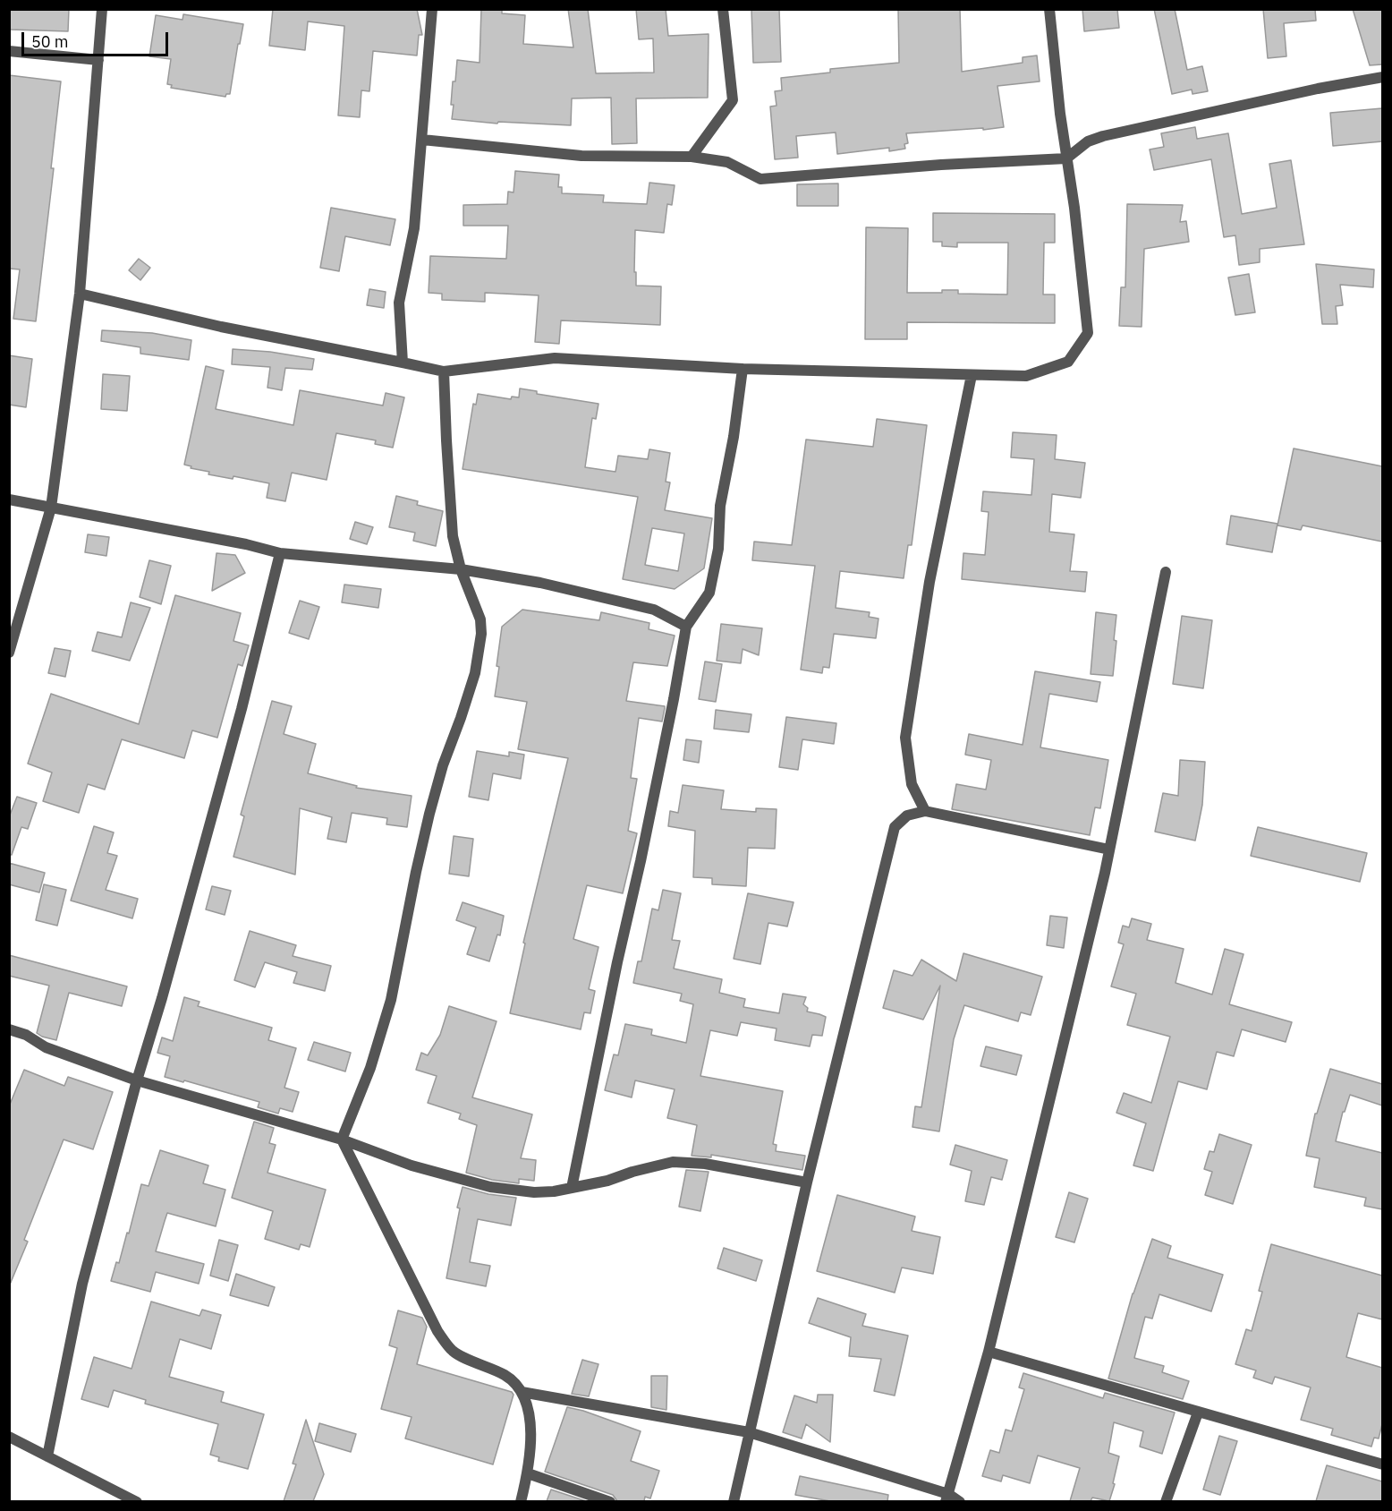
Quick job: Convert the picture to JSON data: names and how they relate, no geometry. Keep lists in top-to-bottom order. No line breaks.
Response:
{"scale_bar":"50 m"}
